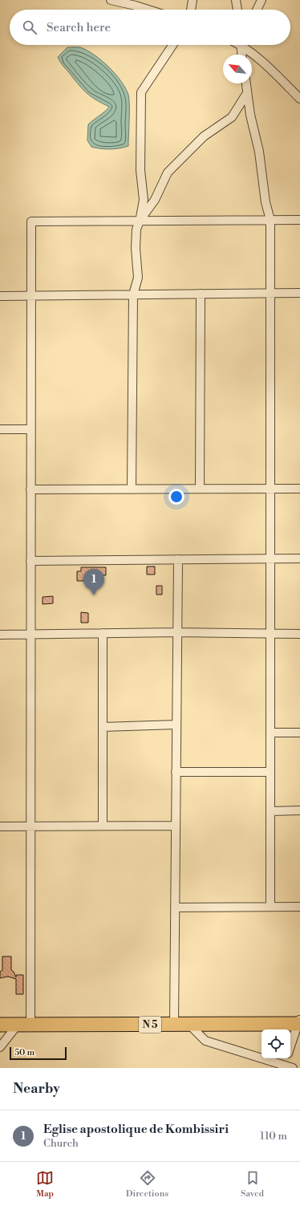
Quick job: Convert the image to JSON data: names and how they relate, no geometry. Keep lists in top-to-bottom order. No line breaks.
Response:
{"streets":{"highway":["N 5"]},"scale_bar":"50 m","north":"top left","page":{"search":"Search here","pins":"1","scale":"50 m","heading":"Nearby","list":[{"mark":"1","name":"Eglise apostolique de Kombissiri","note":"Church","value":"110 m"}],"nav":["Map","Directions","Saved"]}}
